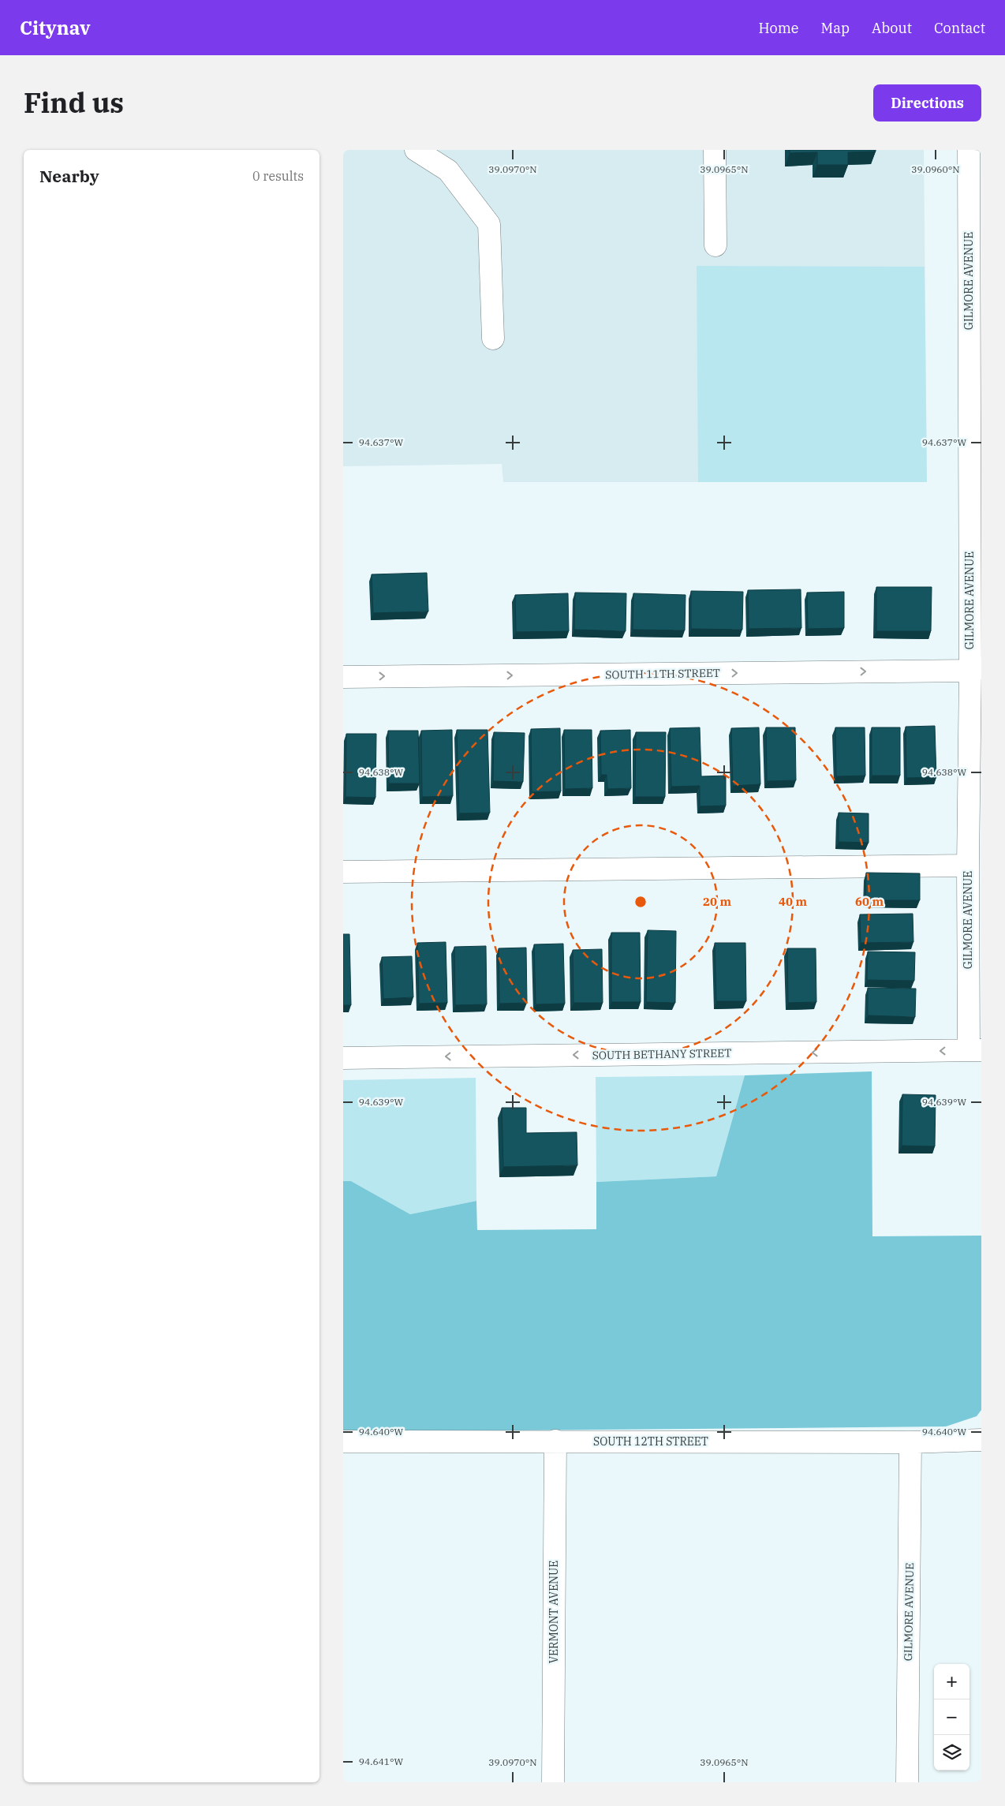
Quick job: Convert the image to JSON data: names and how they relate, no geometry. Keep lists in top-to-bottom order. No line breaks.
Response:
{"streets":{"street":["GILMORE AVENUE","SOUTH 11TH STREET","SOUTH BETHANY STREET","SOUTH 12TH STREET","VERMONT AVENUE"]},"crossings":[["GILMORE AVENUE","SOUTH 11TH STREET"],["GILMORE AVENUE","SOUTH BETHANY STREET"],["GILMORE AVENUE","SOUTH 12TH STREET"],["SOUTH 12TH STREET","VERMONT AVENUE"]],"one_way":["SOUTH 11TH STREET"],"page":{"header":"Citynav","nav":["Home","Map","About","Contact"],"title":"Find us","buttons":"Directions","heading":["Nearby","0 results"],"map_buttons":["+","−"]},"coordinates":["39.0970°N","39.0965°N","39.0960°N","94.637°W","94.638°W","94.639°W","94.640°W","94.641°W"],"rings":["20 m","40 m","60 m"]}
